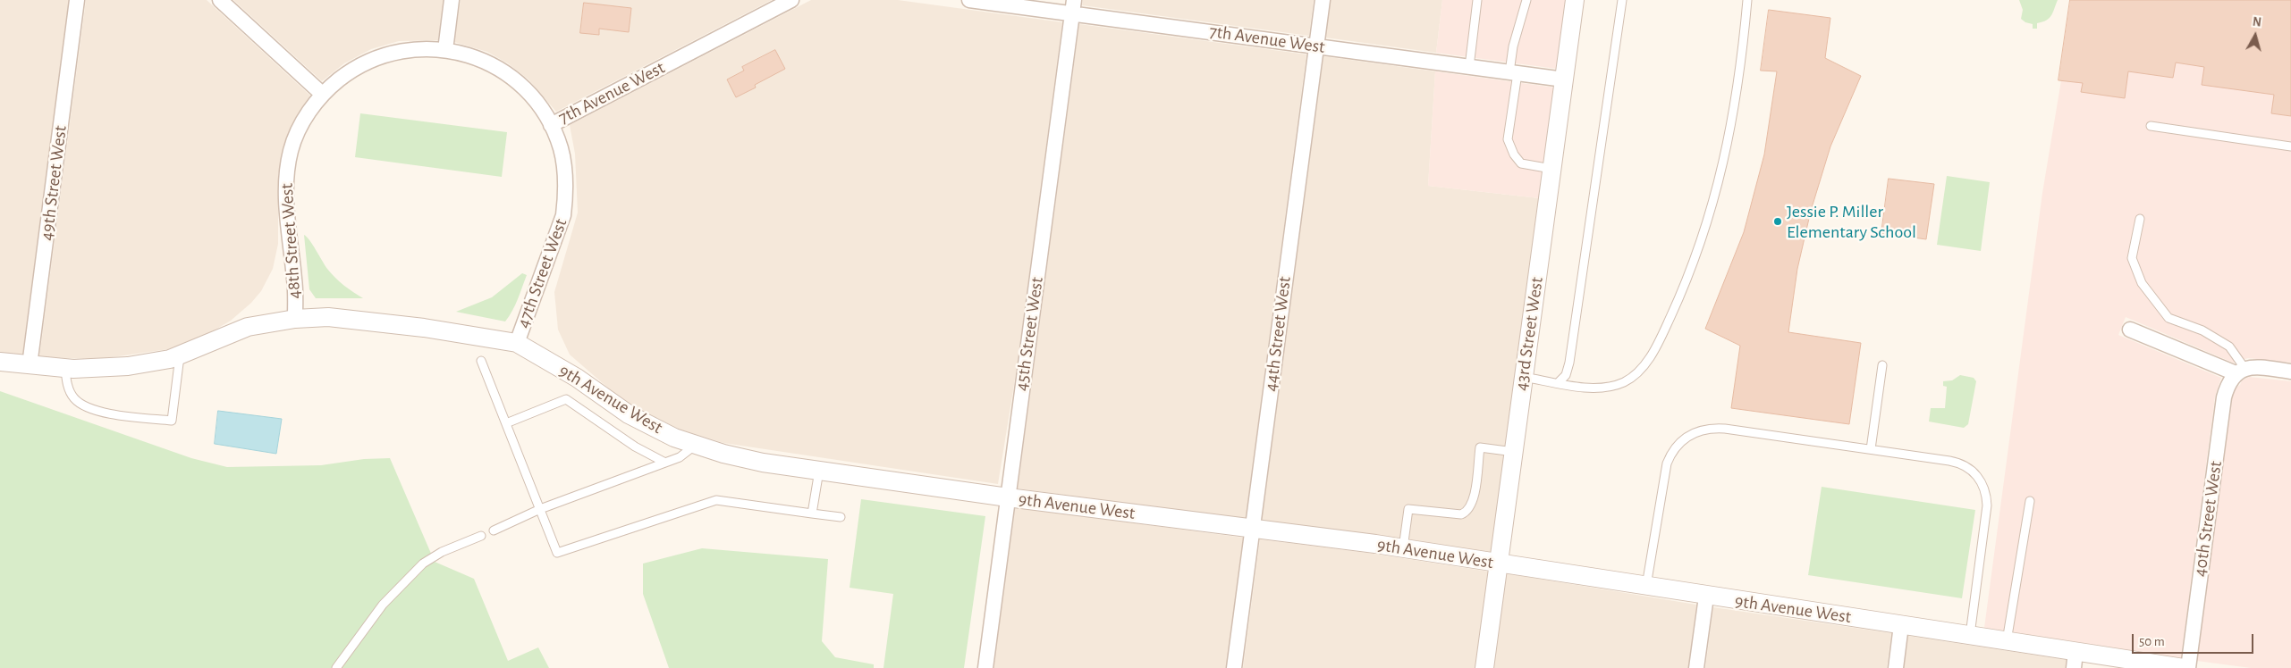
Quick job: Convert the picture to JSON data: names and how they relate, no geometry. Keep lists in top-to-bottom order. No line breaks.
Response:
{"streets":{"street":["7th Avenue West","49th Street West","48th Street West","47th Street West","45th Street West","44th Street West","43rd Street West","9th Avenue West","40th Street West"]},"crossings":[["7th Avenue West","48th Street West"],["7th Avenue West","47th Street West"],["7th Avenue West","45th Street West"],["7th Avenue West","44th Street West"],["7th Avenue West","43rd Street West"],["49th Street West","9th Avenue West"],["48th Street West","9th Avenue West"],["47th Street West","9th Avenue West"],["45th Street West","9th Avenue West"],["44th Street West","9th Avenue West"],["43rd Street West","9th Avenue West"]],"places":["Jessie P. Miller Elementary School"],"scale_bar":"50 m","north":"top"}
